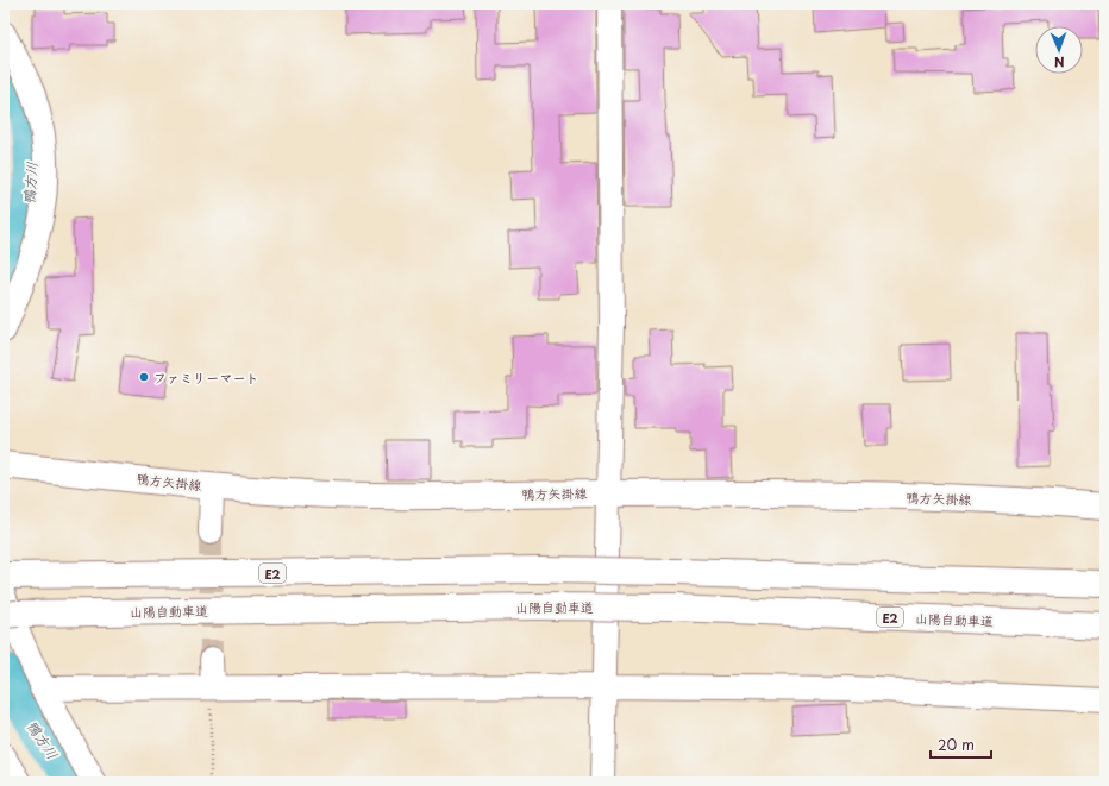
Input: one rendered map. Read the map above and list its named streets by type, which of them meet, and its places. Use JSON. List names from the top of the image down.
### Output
{
  "streets": {
    "main road": ["鴨方矢掛線", "E2", "山陽自動車道"]
  },
  "crossings": [
    ["E2", "山陽自動車道"]
  ],
  "water": ["鴨方川"],
  "places": ["ファミリーマート"],
  "scale_bar": "20 m",
  "north": "bottom"
}
